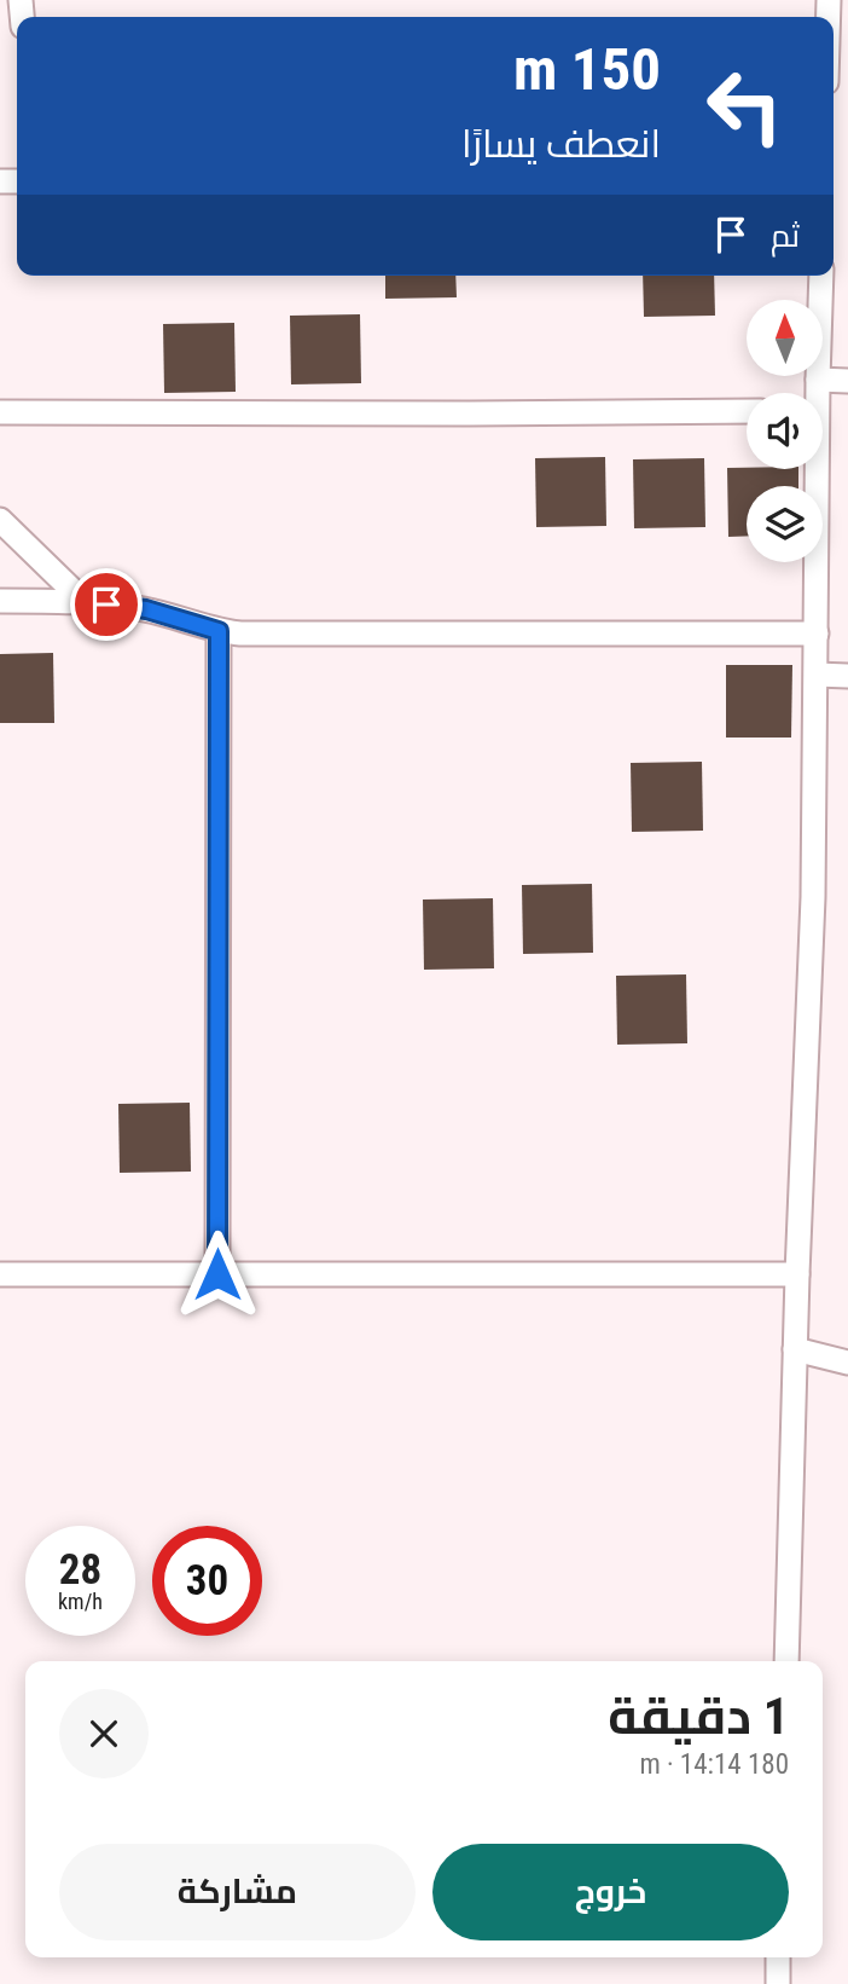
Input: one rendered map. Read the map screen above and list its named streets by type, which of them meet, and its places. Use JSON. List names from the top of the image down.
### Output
{
  "north": "top",
  "page": {
    "turn": ["150 m", "انعطف يسارًا"],
    "then": "ثم",
    "speed": "28 km/h",
    "limit": "30",
    "heading": ["1 دقيقة", "180 m · 14:14"],
    "buttons": ["خروج", "مشاركة"]
  }
}
